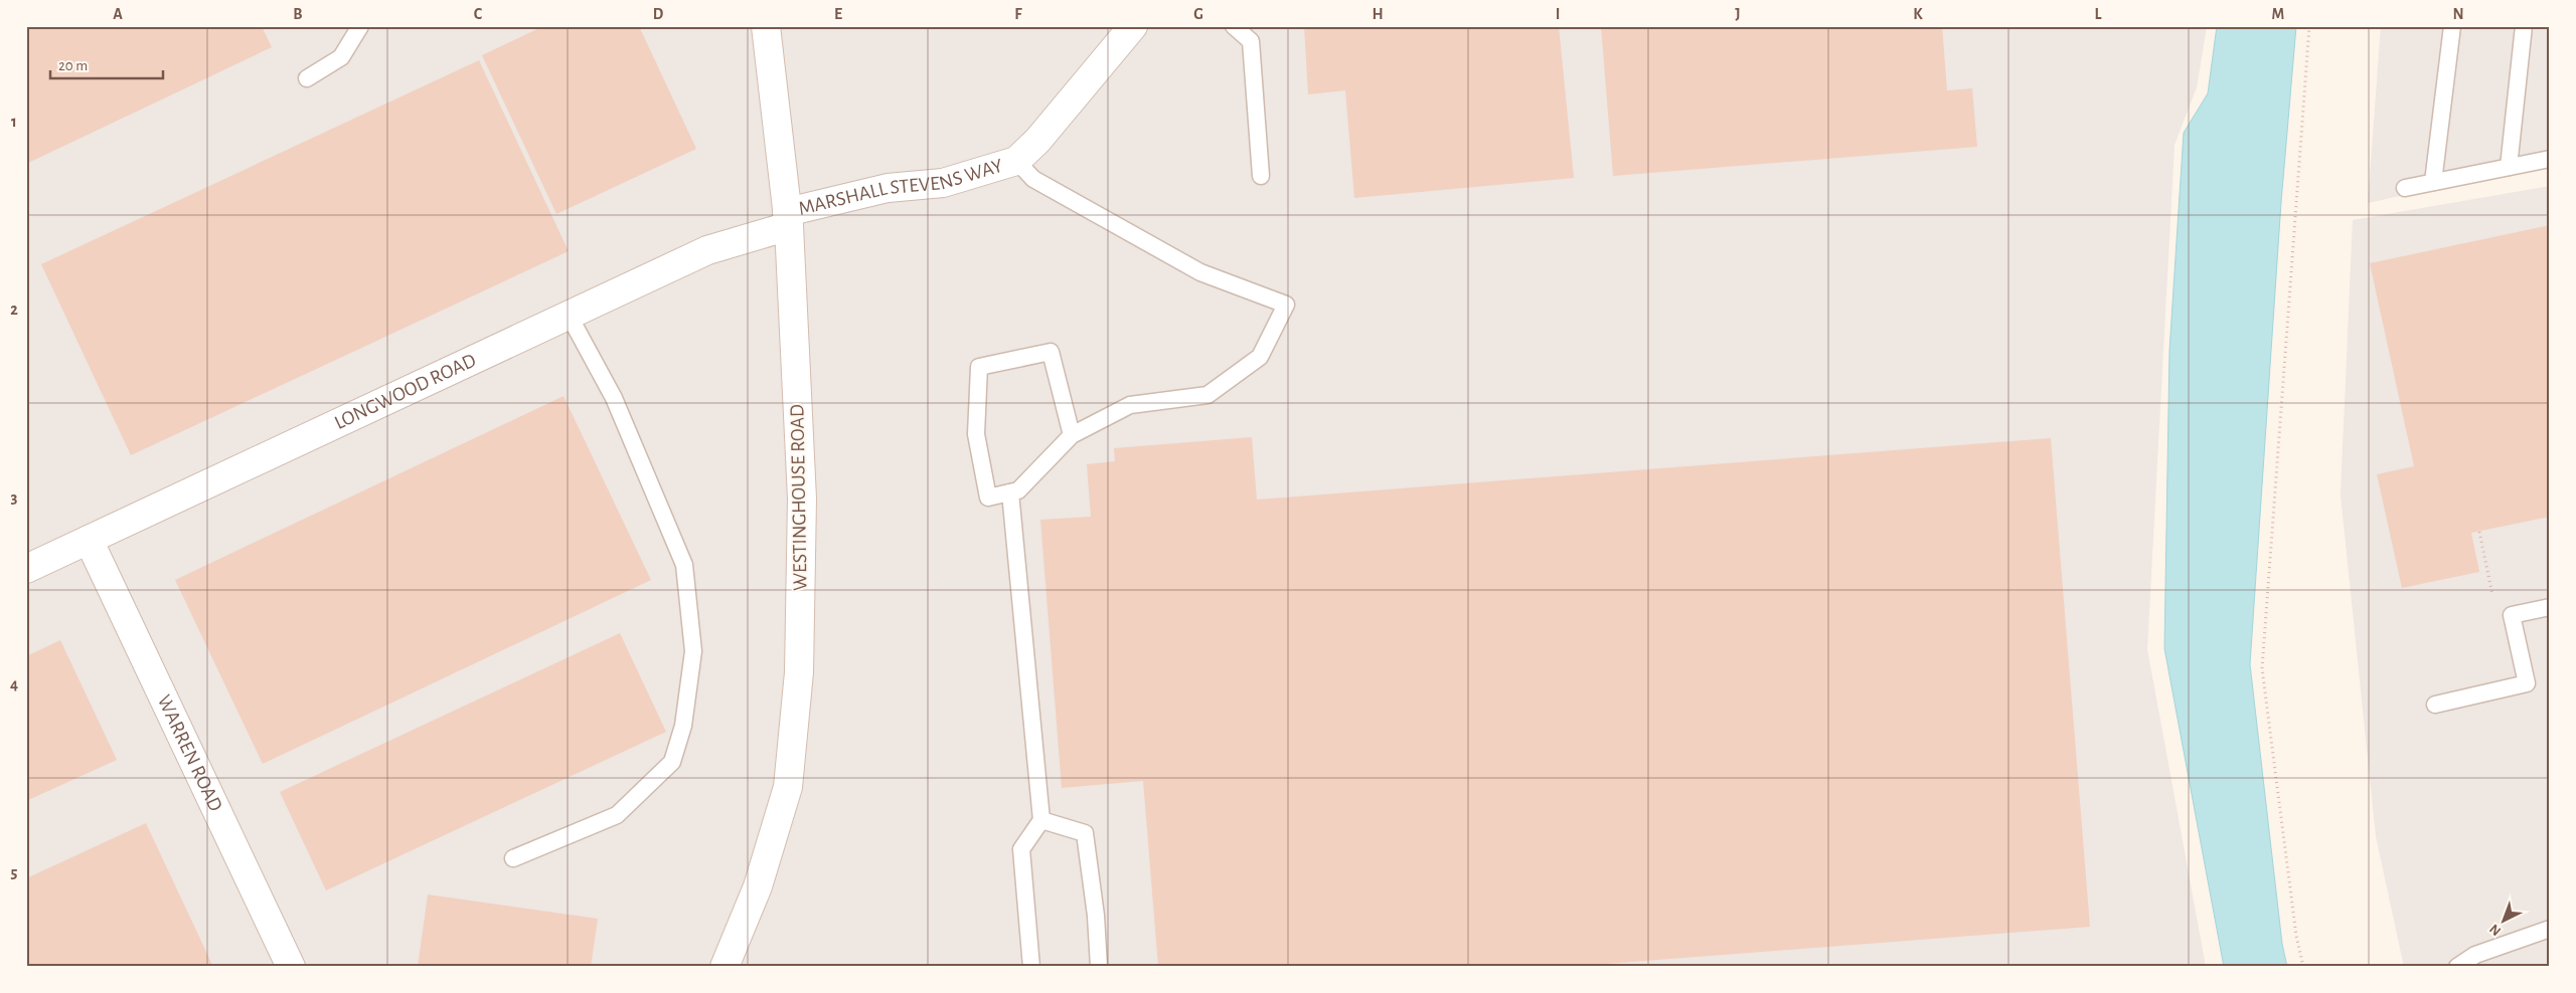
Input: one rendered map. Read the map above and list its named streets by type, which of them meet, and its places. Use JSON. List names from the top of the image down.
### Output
{
  "streets": {
    "street": [
      "MARSHALL STEVENS WAY",
      "LONGWOOD ROAD",
      "WESTINGHOUSE ROAD",
      "WARREN ROAD"
    ]
  },
  "crossings": [
    ["MARSHALL STEVENS WAY", "LONGWOOD ROAD"],
    ["MARSHALL STEVENS WAY", "WESTINGHOUSE ROAD"],
    ["LONGWOOD ROAD", "WESTINGHOUSE ROAD"],
    ["LONGWOOD ROAD", "WARREN ROAD"]
  ],
  "scale_bar": "20 m",
  "north": "bottom left",
  "grid": {
    "columns": [
      "A",
      "B",
      "C",
      "D",
      "E",
      "F",
      "G",
      "H",
      "I",
      "J",
      "K",
      "L",
      "M",
      "N"
    ],
    "rows": [
      "1",
      "2",
      "3",
      "4",
      "5"
    ]
  }
}
